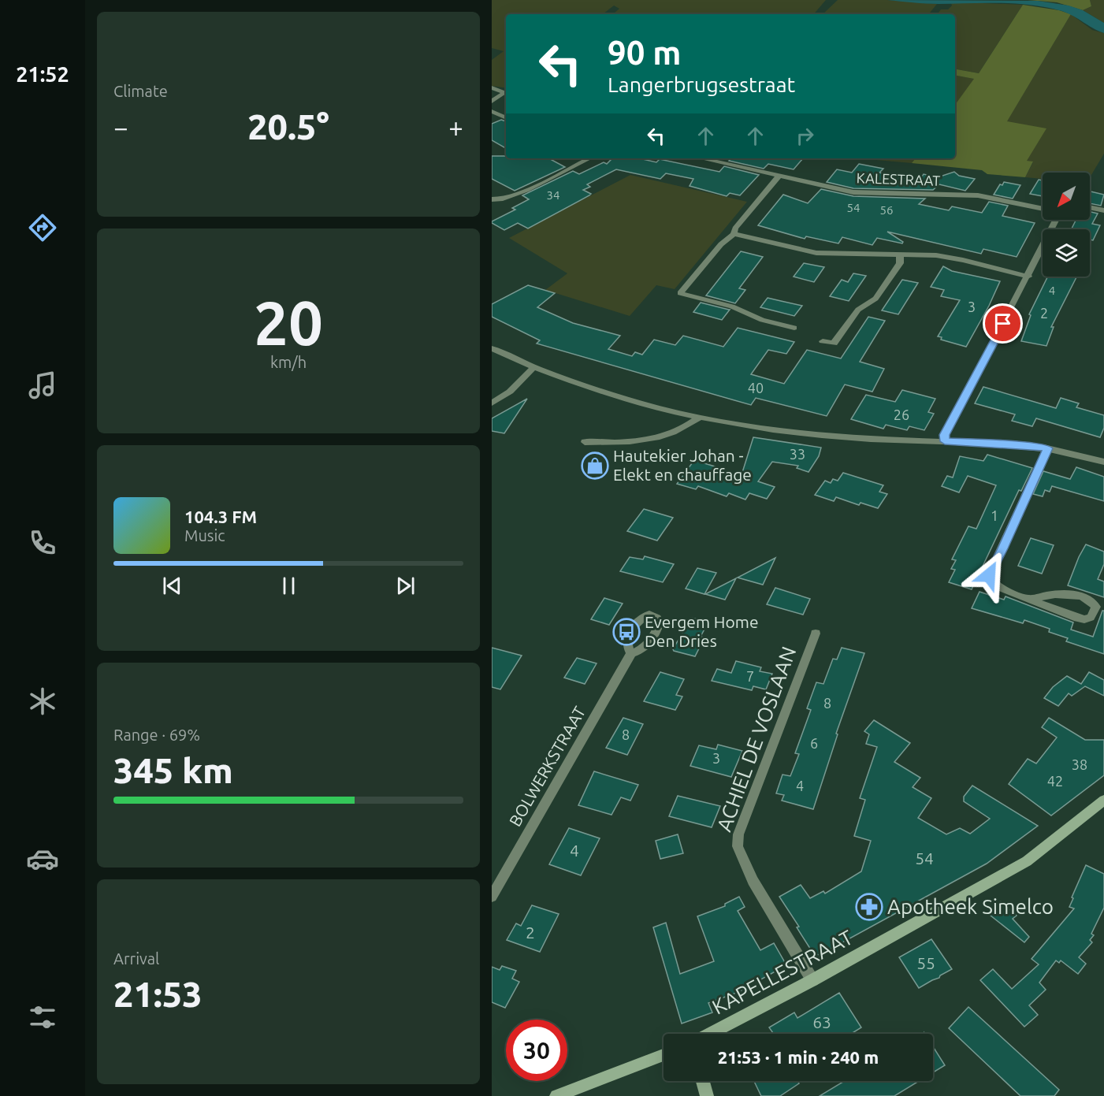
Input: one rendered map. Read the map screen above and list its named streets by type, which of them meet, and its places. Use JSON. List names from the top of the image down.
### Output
{
  "streets": {
    "street": [
      "KALESTRAAT",
      "ACHIEL DE VOSLAAN",
      "BOLWERKSTRAAT",
      "KAPELLESTRAAT"
    ]
  },
  "crossings": [
    ["ACHIEL DE VOSLAAN", "KAPELLESTRAAT"]
  ],
  "places": {
    "shop": ["Hautekier Johan - Elekt en chauffage"],
    "bus stop": ["Evergem Home Den Dries"],
    "pharmacy": ["Apotheek Simelco"]
  },
  "house_numbers": [
    "34",
    "54",
    "56",
    "4",
    "3",
    "2",
    "40",
    "26",
    "33",
    "1",
    "7",
    "8",
    "8",
    "6",
    "3",
    "38",
    "42",
    "4",
    "4",
    "54",
    "2",
    "55",
    "63"
  ],
  "north": "bottom left",
  "page": {
    "tabs": "21:52",
    "tile": [
      "Climate",
      ["20", "km/h"],
      ["Range · 69%", "345 km"],
      ["Arrival", "21:53"]
    ],
    "turn": ["90 m", "Langerbrugsestraat"],
    "heat": ["−", "20.5°", "+"],
    "song": ["104.3 FM", "Music"],
    "limit": "30",
    "trip": "21:53 · 1 min · 240 m"
  }
}
